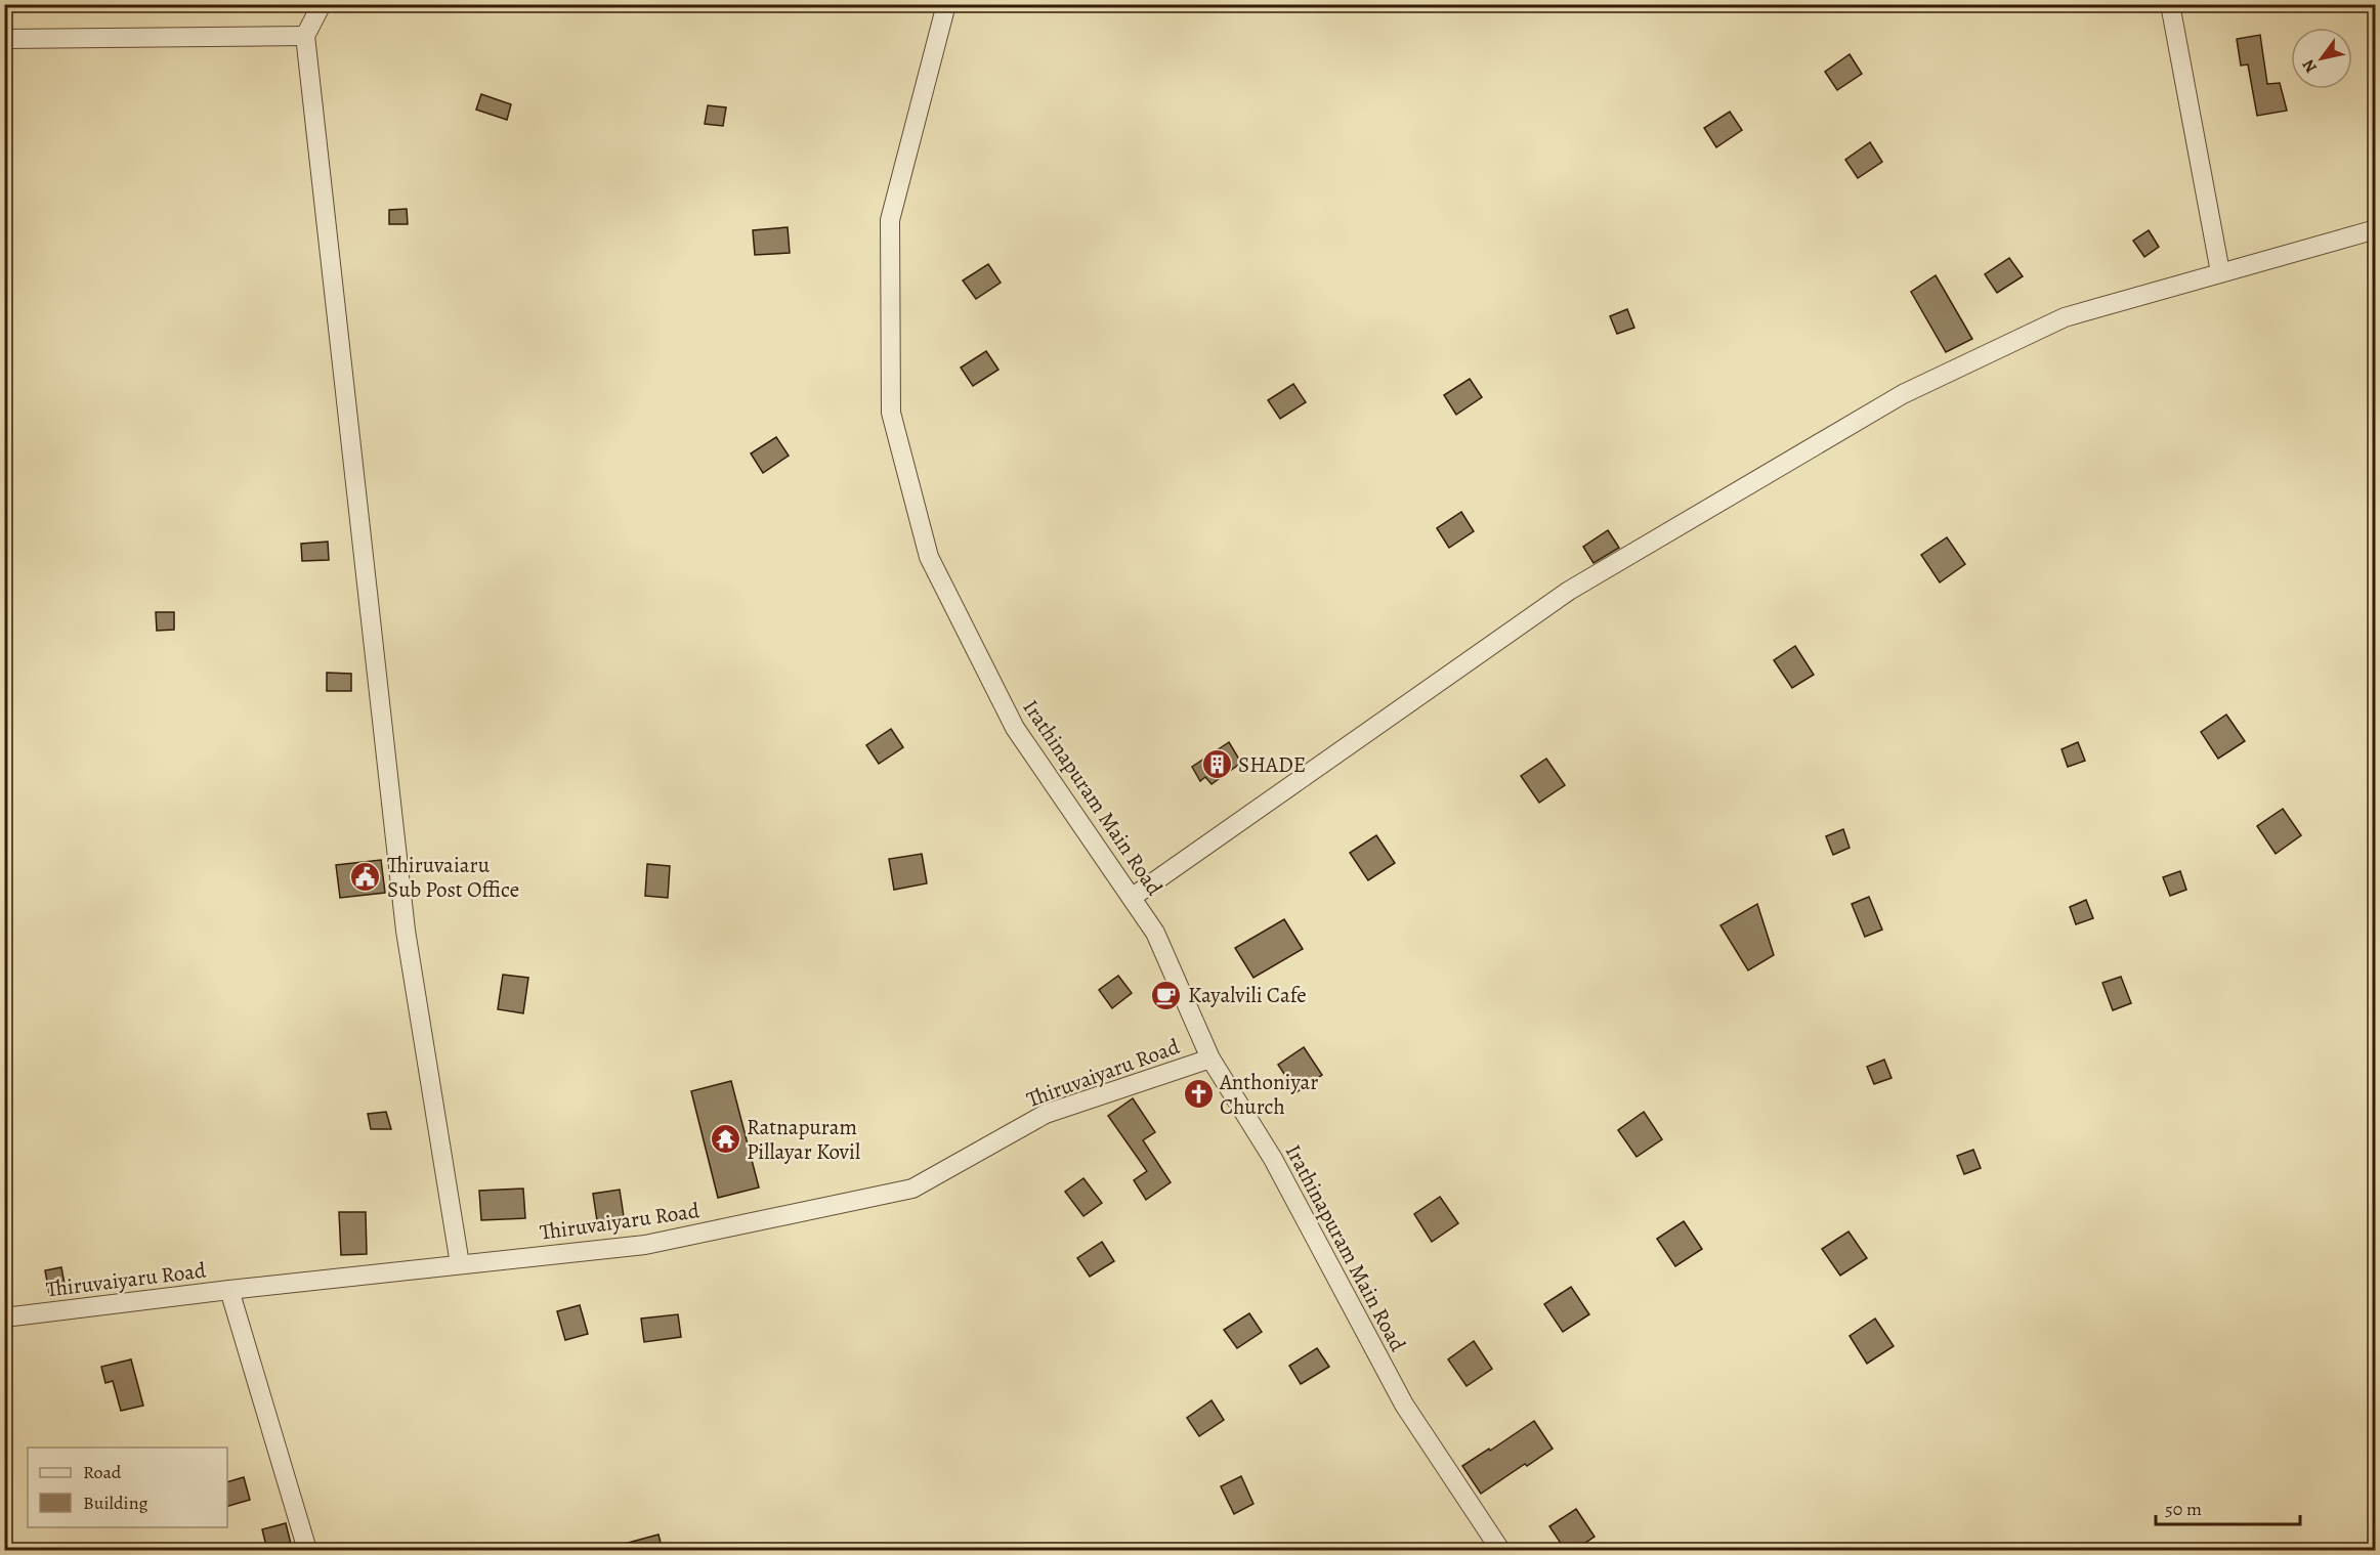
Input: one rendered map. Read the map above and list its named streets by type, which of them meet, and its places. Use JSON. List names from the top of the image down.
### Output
{
  "streets": {
    "street": ["Irathinapuram Main Road", "Thiruvaiyaru Road"]
  },
  "crossings": [
    ["Irathinapuram Main Road", "Thiruvaiyaru Road"]
  ],
  "places": {
    "building": ["SHADE"],
    "public building": ["Thiruvaiaru Sub Post Office"],
    "cafe": ["Kayalvili Cafe"],
    "church": ["Anthoniyar Church"],
    "temple": ["Ratnapuram Pillayar Kovil"]
  },
  "legend": ["Road", "Building"],
  "scale_bar": "50 m",
  "north": "bottom left"
}
